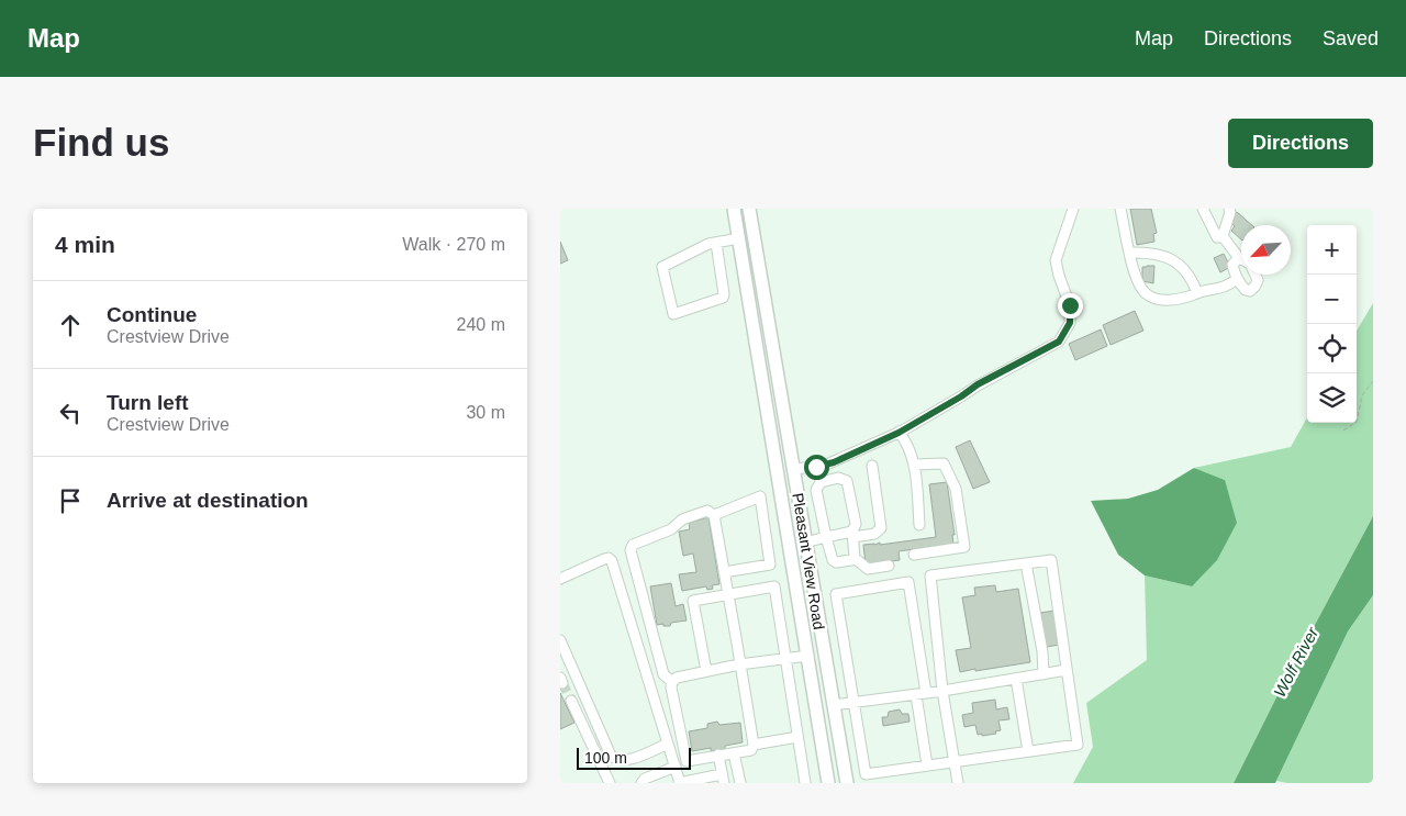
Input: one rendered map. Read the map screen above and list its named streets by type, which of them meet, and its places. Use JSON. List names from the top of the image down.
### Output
{
  "streets": {
    "main road": ["Pleasant View Road"]
  },
  "water": ["Wolf River"],
  "scale_bar": "100 m",
  "north": "bottom left",
  "page": {
    "header": "Map",
    "nav": ["Map", "Directions", "Saved"],
    "buttons": "Directions",
    "title": "Find us",
    "heading": ["4 min", "Walk · 270 m"],
    "map_buttons": ["+", "−"],
    "list": [
      ["Continue", "Crestview Drive", "240 m"],
      ["Turn left", "Crestview Drive", "30 m"],
      "Arrive at destination"
    ],
    "scale": "100 m"
  }
}
